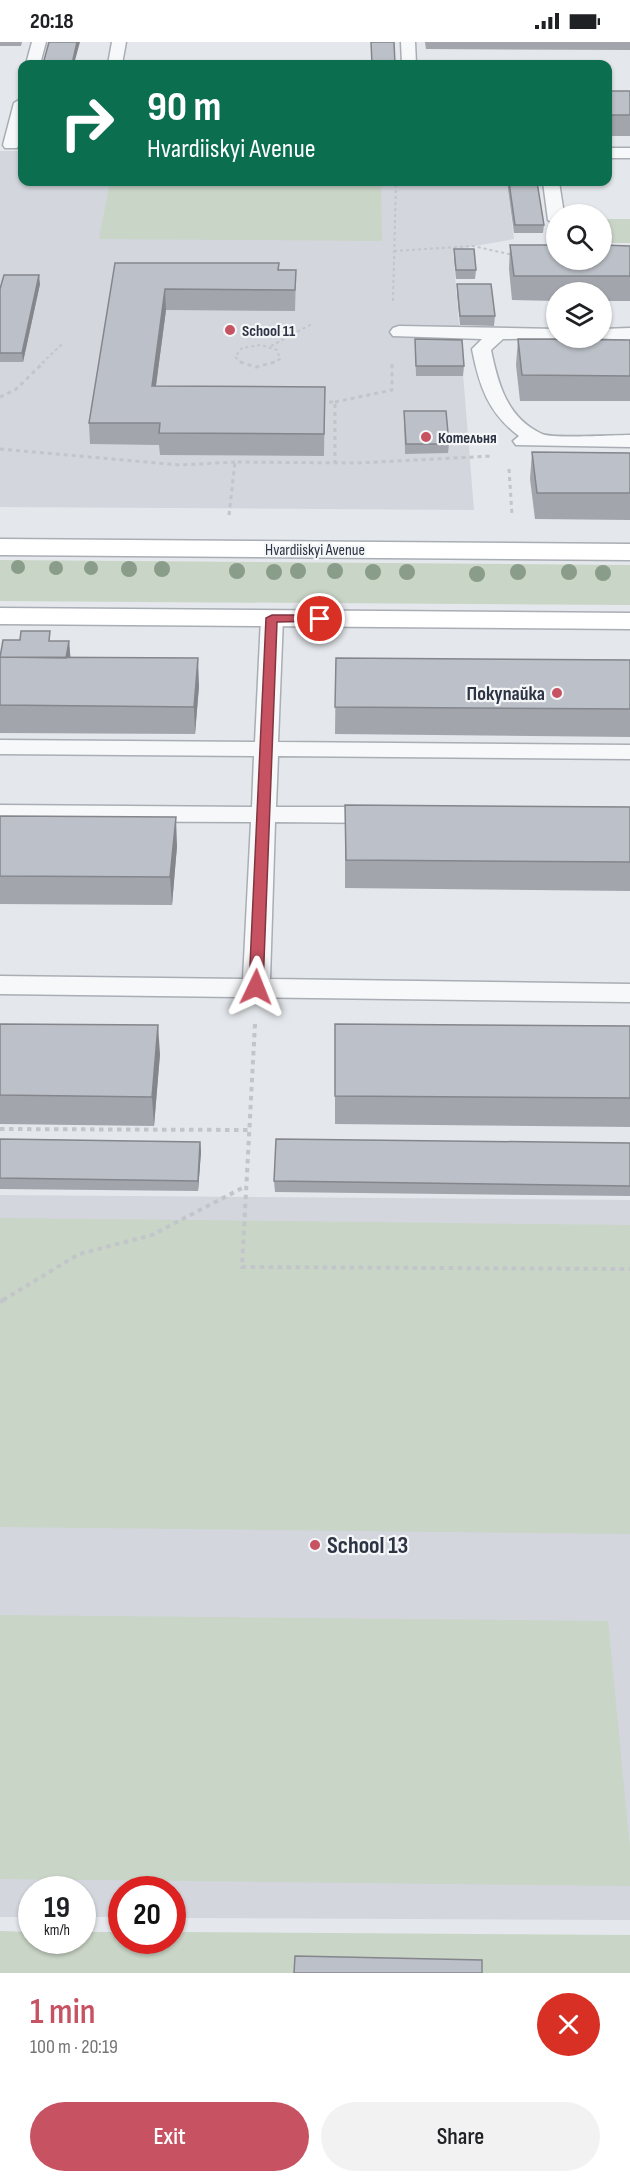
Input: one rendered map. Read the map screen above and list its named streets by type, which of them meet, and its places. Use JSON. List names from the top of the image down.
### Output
{
  "streets": {
    "main road": ["Hvardiiskyi Avenue"]
  },
  "places": [
    "School 11",
    "Котельня",
    "Покупайка",
    "School 13"
  ],
  "page": {
    "status": "20:18",
    "turn": ["90 m", "Hvardiiskyi Avenue"],
    "speed": "19 km/h",
    "limit": "20",
    "heading": ["1 min", "100 m · 20:19"],
    "buttons": ["Exit", "Share"]
  }
}
